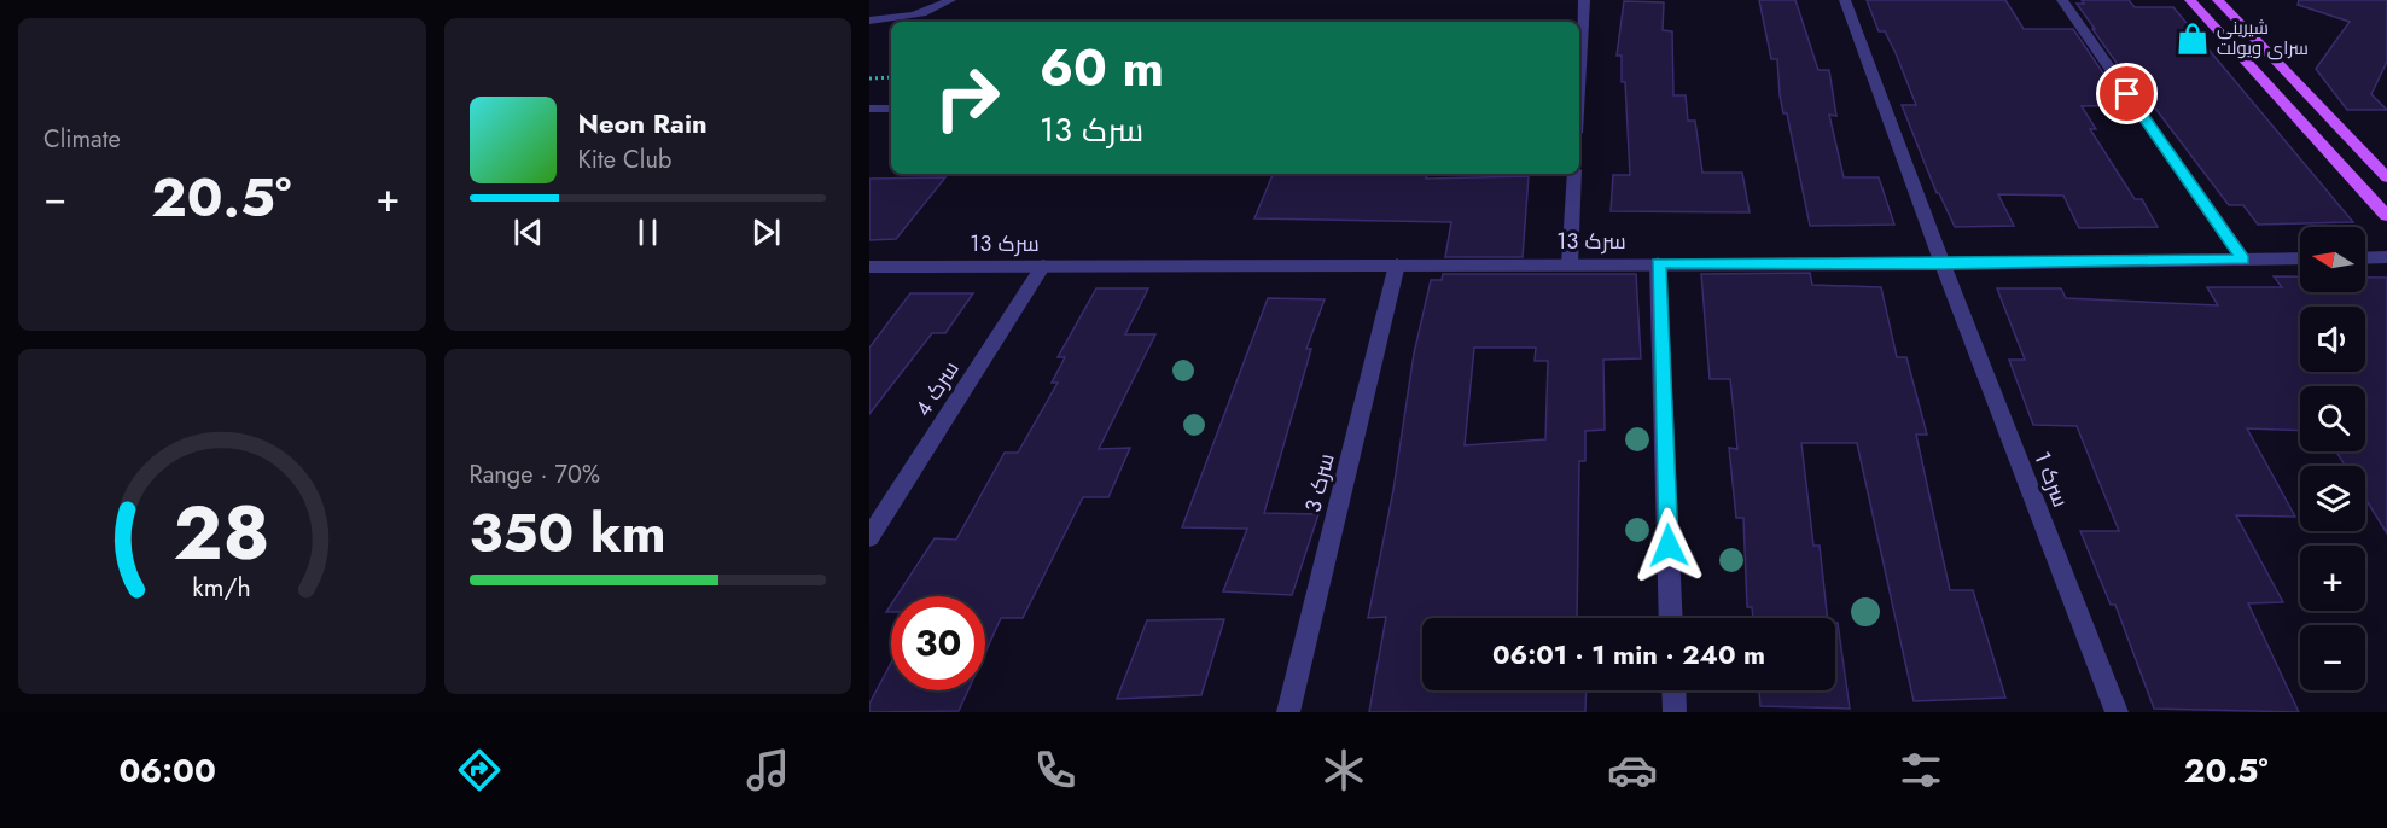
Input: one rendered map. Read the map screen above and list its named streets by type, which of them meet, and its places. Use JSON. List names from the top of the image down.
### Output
{
  "streets": {
    "street": [
      "سرک 13",
      "سرک 4",
      "سرک 1",
      "سرک 3"
    ]
  },
  "crossings": [
    ["سرک 13", "سرک 4"],
    ["سرک 13", "سرک 1"],
    ["سرک 13", "سرک 3"]
  ],
  "places": {
    "shop": ["شیرینی سرای ویولت"]
  },
  "north": "left",
  "page": {
    "tile": [
      "Climate",
      ["Range · 70%", "350 km"]
    ],
    "turn": ["60 m", "سرک 13"],
    "song": ["Neon Rain", "Kite Club"],
    "heat": ["−", "20.5°", "+"],
    "map_buttons": ["+", "−"],
    "limit": "30",
    "trip": "06:01 · 1 min · 240 m",
    "tabs": ["06:00", "20.5°"],
    "gauge": ["28", "km/h"]
  }
}
